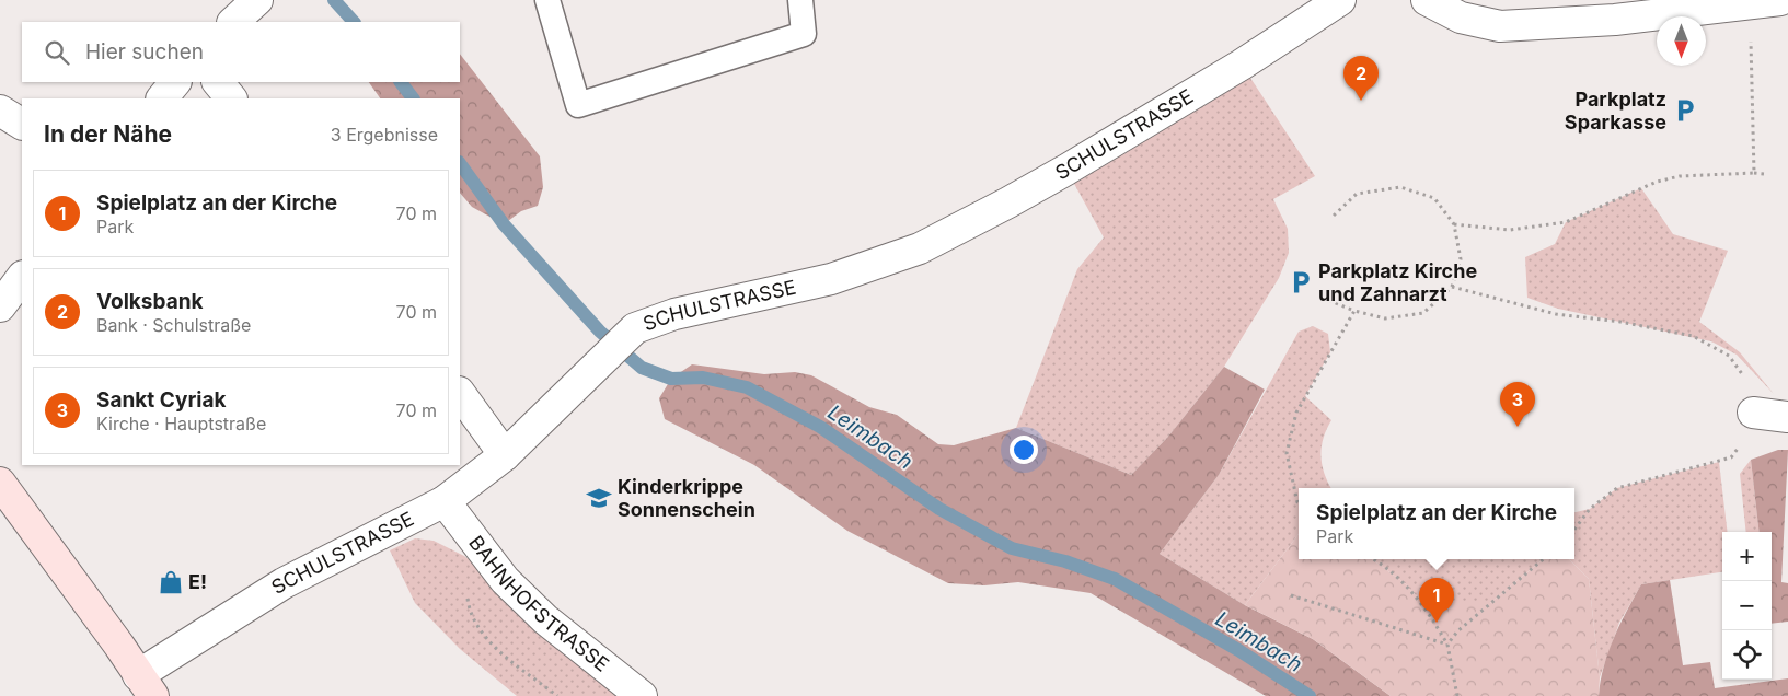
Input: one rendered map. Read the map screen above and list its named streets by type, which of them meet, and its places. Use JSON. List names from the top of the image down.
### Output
{
  "streets": {
    "street": ["SCHULSTRASSE", "BAHNHOFSTRASSE"]
  },
  "crossings": [
    ["SCHULSTRASSE", "BAHNHOFSTRASSE"]
  ],
  "water": ["Leimbach"],
  "places": {
    "parking": ["Parkplatz Sparkasse", "Parkplatz Kirche und Zahnarzt"],
    "school or university": ["Kinderkrippe Sonnenschein"],
    "shop": ["E!"]
  },
  "north": "bottom",
  "page": {
    "search": "Hier suchen",
    "pins": ["2", "3", "1"],
    "heading": ["In der Nähe", "3 Ergebnisse"],
    "list": [
      {
        "mark": "1",
        "name": "Spielplatz an der Kirche",
        "note": "Park",
        "value": "70 m"
      },
      {
        "mark": "2",
        "name": "Volksbank",
        "note": "Bank · Schulstraße",
        "value": "70 m"
      },
      {
        "mark": "3",
        "name": "Sankt Cyriak",
        "note": "Kirche · Hauptstraße",
        "value": "70 m"
      }
    ],
    "popup": ["Spielplatz an der Kirche", "Park"],
    "map_buttons": ["+", "−"]
  }
}
